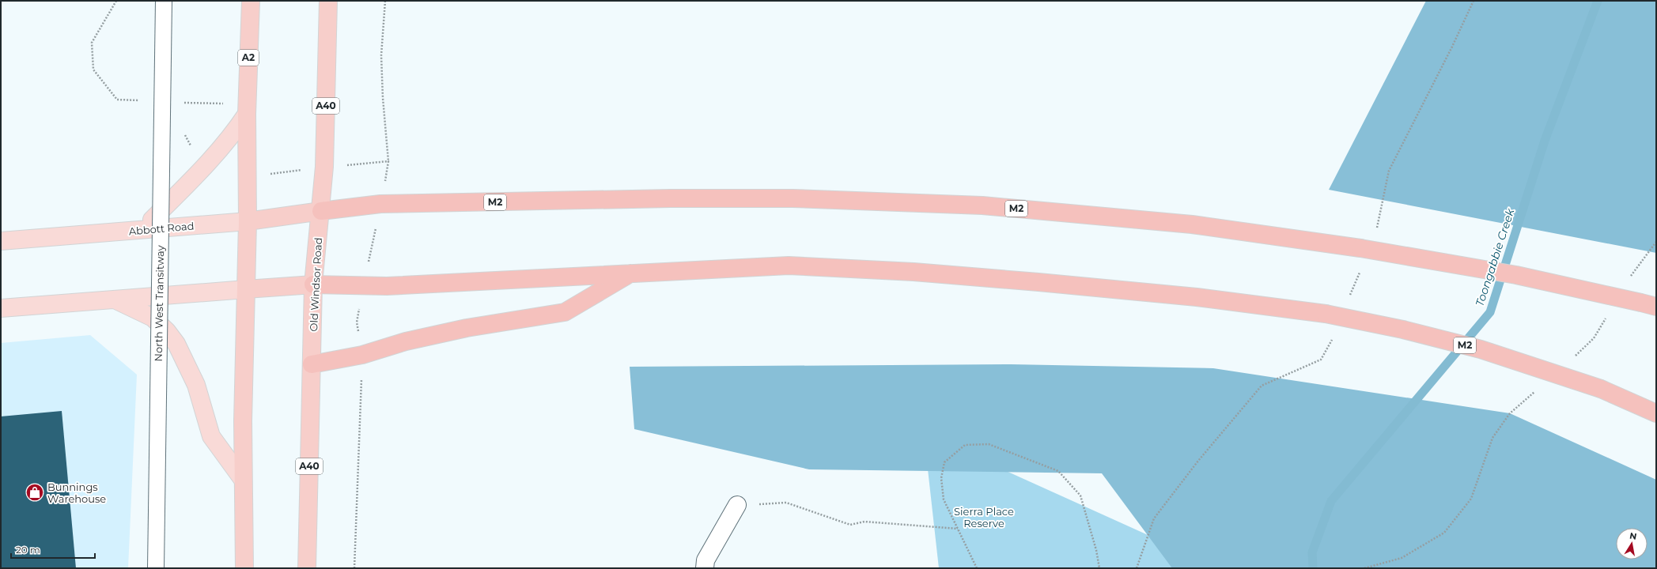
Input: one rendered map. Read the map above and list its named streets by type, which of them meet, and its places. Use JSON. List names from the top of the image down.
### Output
{
  "streets": {
    "highway": [
      "A2",
      "A40",
      "M2",
      "Abbott Road",
      "Old Windsor Road"
    ],
    "lane": ["North West Transitway"]
  },
  "crossings": [
    ["A2", "Abbott Road"],
    ["M2", "Abbott Road"],
    ["M2", "Old Windsor Road"],
    ["Abbott Road", "Old Windsor Road"]
  ],
  "water": ["Toongabbie Creek"],
  "parks": ["Sierra Place Reserve"],
  "places": {
    "shop": ["Bunnings Warehouse"]
  },
  "scale_bar": "20 m",
  "north": "top"
}
